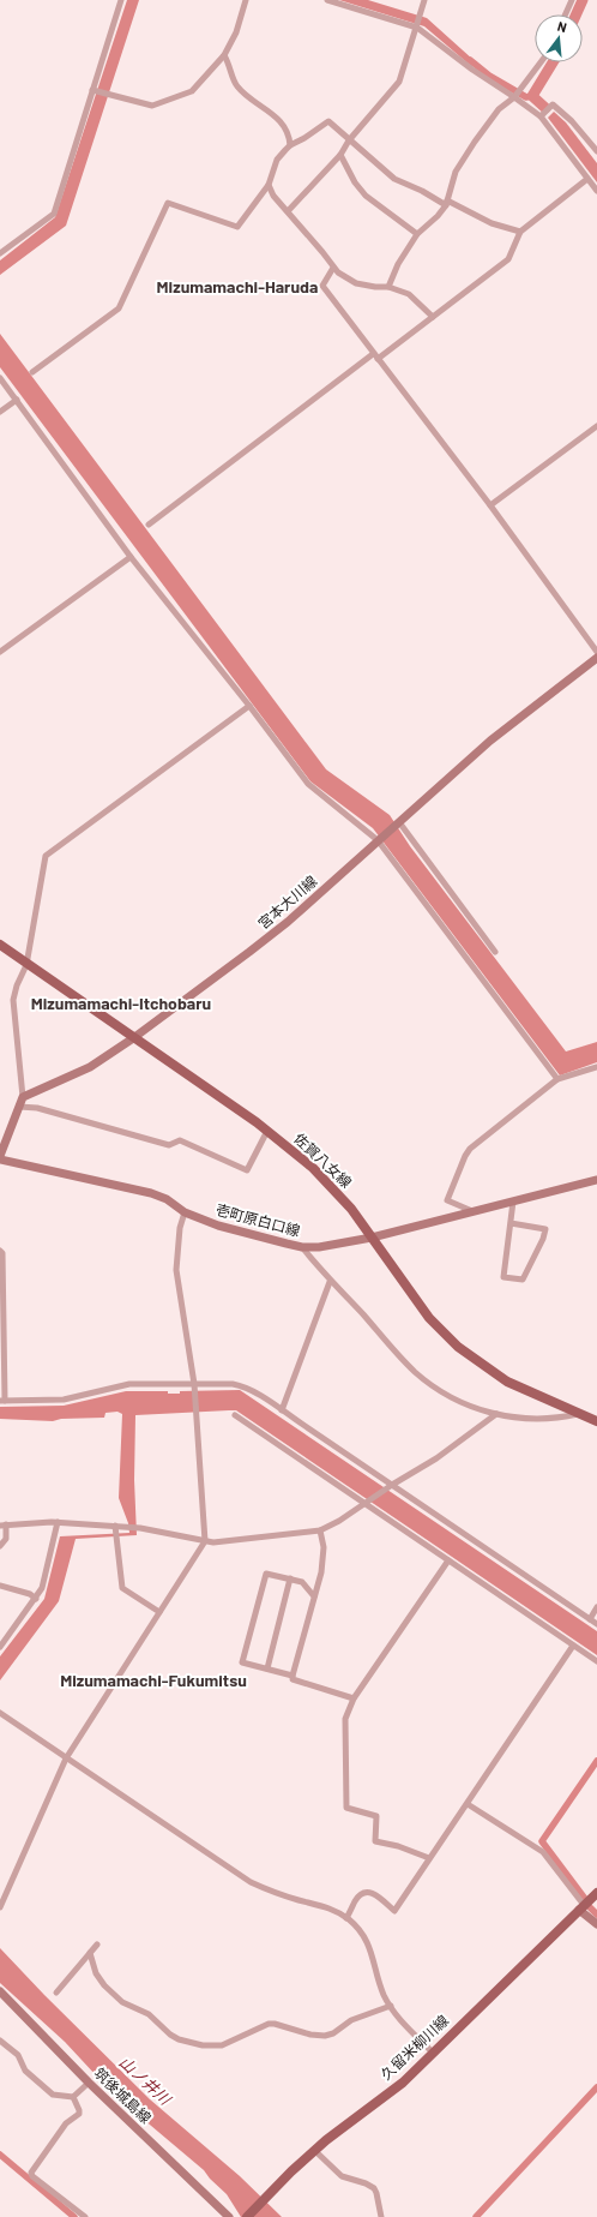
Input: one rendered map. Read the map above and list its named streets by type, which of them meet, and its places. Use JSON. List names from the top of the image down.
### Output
{
  "streets": {
    "main road": [
      "宮本大川線",
      "佐賀八女線",
      "壱町原白口線",
      "久留米柳川線",
      "筑後城島線"
    ]
  },
  "crossings": [
    ["宮本大川線", "佐賀八女線"],
    ["佐賀八女線", "壱町原白口線"]
  ],
  "districts": ["Mizumamachi-Haruda", "Mizumamachi-Itchobaru", "Mizumamachi-Fukumitsu"],
  "water": ["山ノ井川"],
  "north": "top"
}
